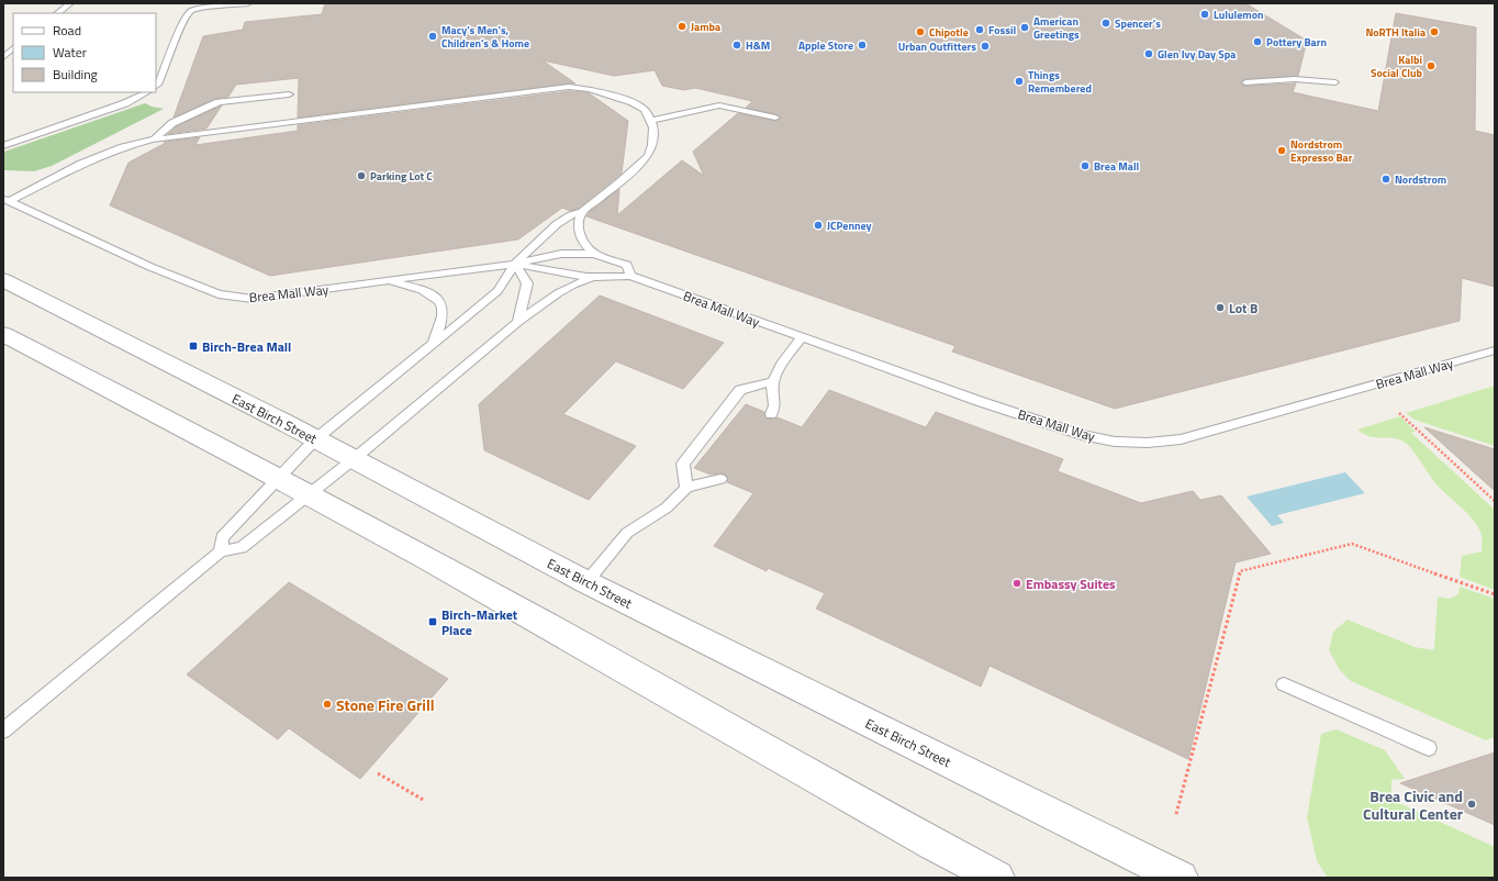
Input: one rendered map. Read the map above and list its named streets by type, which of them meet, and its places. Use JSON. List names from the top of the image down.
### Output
{
  "streets": {
    "street": ["East Birch Street"],
    "lane": ["Brea Mall Way"]
  },
  "places": {
    "other": [
      "Lululemon",
      "Spencer's",
      "Jamba",
      "American Greetings",
      "Fossil",
      "Chipotle",
      "NoRTH Italia",
      "Macy's Men's, Children's & Home",
      "Pottery Barn",
      "H&M",
      "Apple Store",
      "Urban Outfitters",
      "Glen Ivy Day Spa",
      "Kalbi Social Club",
      "Things Remembered",
      "Nordstrom Expresso Bar",
      "Brea Mall",
      "Parking Lot C",
      "Nordstrom",
      "JCPenney",
      "Lot B",
      "Embassy Suites",
      "Stone Fire Grill",
      "Brea Civic and Cultural Center"
    ],
    "transit": ["Birch-Brea Mall", "Birch-Market Place"]
  },
  "legend": ["Road", "Water", "Building"]
}
